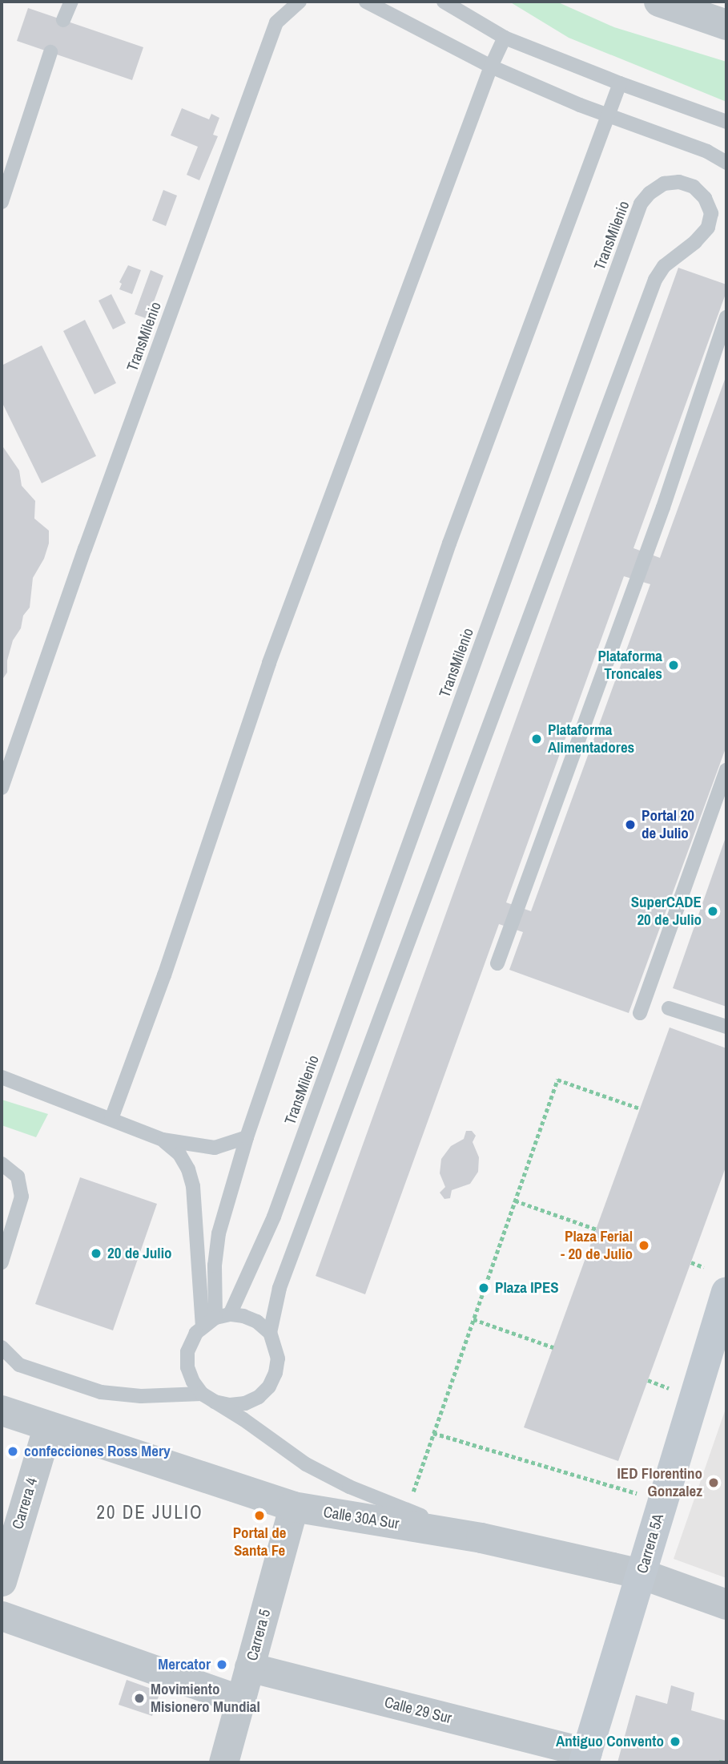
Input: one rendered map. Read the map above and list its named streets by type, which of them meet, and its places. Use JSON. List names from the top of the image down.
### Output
{
  "streets": {
    "main road": ["Carrera 5A"],
    "street": [
      "Carrera 4",
      "Calle 30A Sur",
      "Carrera 5",
      "Calle 29 Sur"
    ],
    "lane": ["TransMilenio"]
  },
  "crossings": [
    ["TransMilenio", "Calle 30A Sur"],
    ["Carrera 4", "Calle 30A Sur"],
    ["Calle 30A Sur", "Carrera 5A"],
    ["Calle 30A Sur", "Carrera 5"],
    ["Carrera 5A", "Calle 29 Sur"],
    ["Carrera 5", "Calle 29 Sur"]
  ],
  "districts": ["20 DE JULIO"],
  "places": [
    "Plataforma Troncales",
    "Plataforma Alimentadores",
    "Portal 20 de Julio",
    "SuperCADE 20 de Julio",
    "Plaza Ferial - 20 de Julio",
    "20 de Julio",
    "Plaza IPES",
    "confecciones Ross Mery",
    "IED Florentino Gonzalez",
    "Portal de Santa Fe",
    "Mercator",
    "Movimiento Misionero Mundial",
    "Antiguo Convento"
  ]
}
